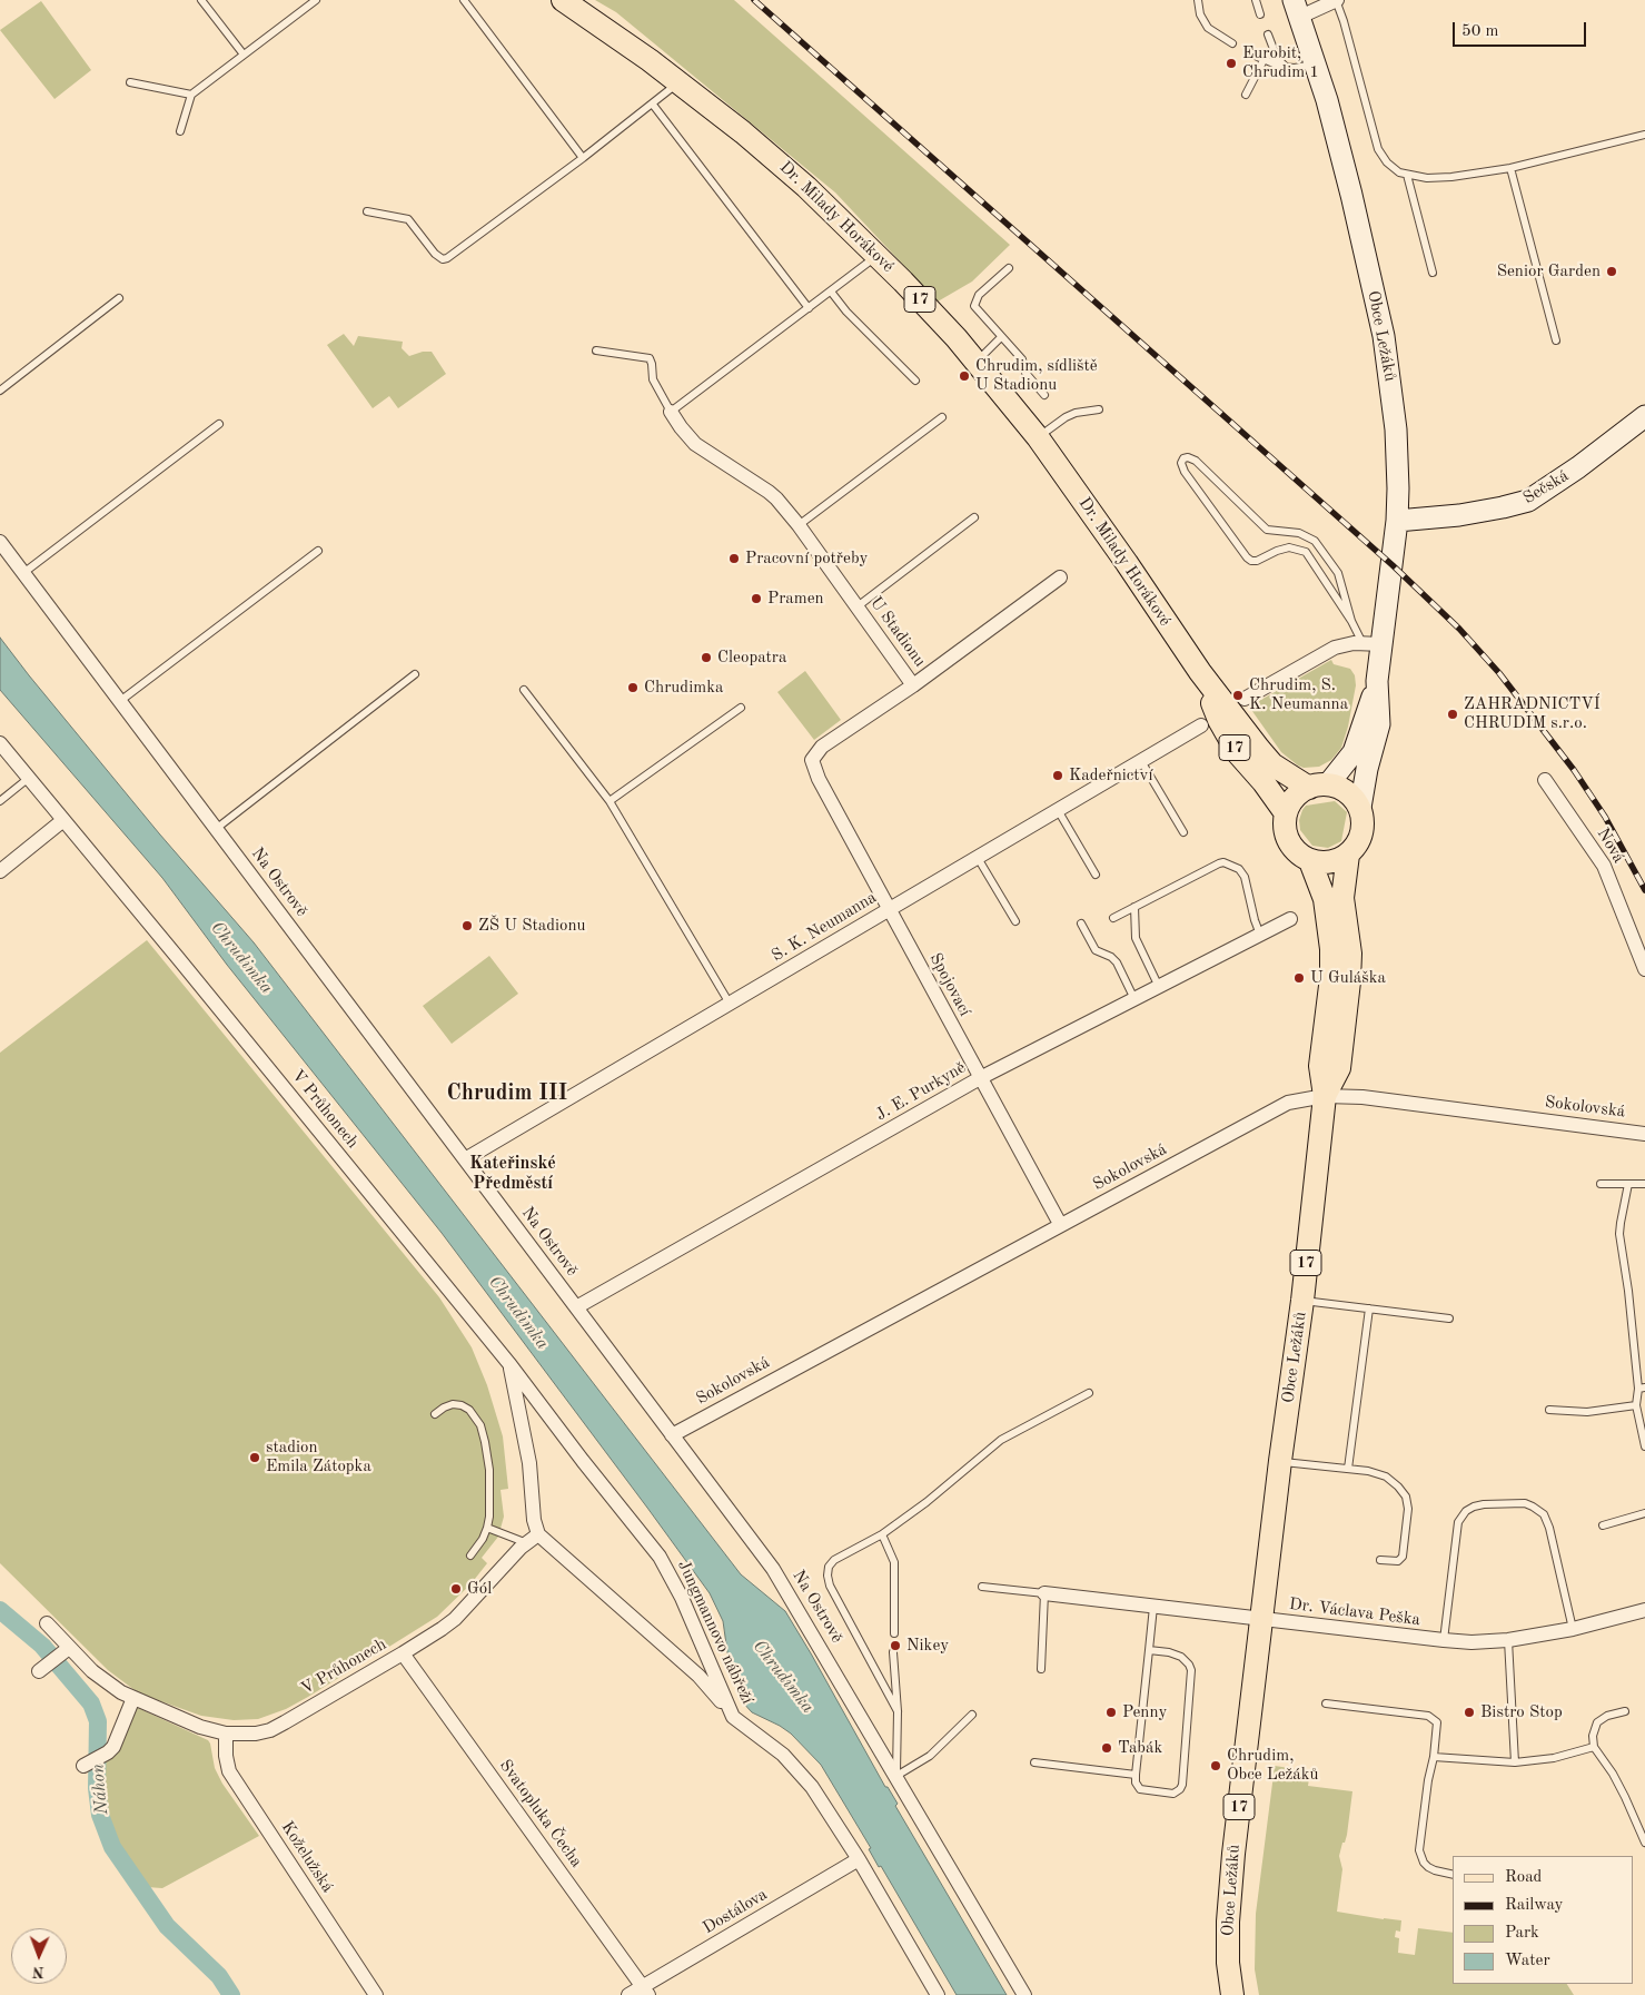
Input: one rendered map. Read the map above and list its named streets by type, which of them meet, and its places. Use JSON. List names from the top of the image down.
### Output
{
  "streets": {
    "main road": [
      "Dr. Milady Horákové",
      "17",
      "Obce Ležáků",
      "Sečská"
    ],
    "street": [
      "U Stadionu",
      "Nová",
      "Na Ostrově",
      "S. K. Neumanna",
      "Spojovací",
      "J. E. Purkyně",
      "Sokolovská",
      "V Průhonech",
      "Dr. Václava Peška",
      "Jungmannovo nábřeží",
      "Svatopluka Čecha",
      "Koželužská",
      "Dostálova"
    ]
  },
  "crossings": [
    ["Dr. Milady Horákové", "17"],
    ["Dr. Milady Horákové", "Obce Ležáků"],
    ["17", "Obce Ležáků"],
    ["Obce Ležáků", "Sečská"],
    ["Obce Ležáků", "Sokolovská"],
    ["Obce Ležáků", "Dr. Václava Peška"],
    ["U Stadionu", "Spojovací"],
    ["Na Ostrově", "S. K. Neumanna"],
    ["Na Ostrově", "J. E. Purkyně"],
    ["Na Ostrově", "Sokolovská"],
    ["S. K. Neumanna", "Spojovací"],
    ["Spojovací", "J. E. Purkyně"],
    ["Spojovací", "Sokolovská"],
    ["V Průhonech", "Jungmannovo nábřeží"],
    ["V Průhonech", "Svatopluka Čecha"],
    ["V Průhonech", "Koželužská"],
    ["Jungmannovo nábřeží", "Dostálova"],
    ["Svatopluka Čecha", "Dostálova"]
  ],
  "districts": ["Chrudim III", "Kateřinské Předměstí"],
  "water": ["Chrudimka", "Náhon"],
  "places": [
    "Eurobit, Chrudim 1",
    "Senior Garden",
    "Chrudim, sídliště U Stadionu",
    "Pracovní potřeby",
    "Pramen",
    "Cleopatra",
    "Chrudimka",
    "Chrudim, S. K. Neumanna",
    "ZAHRADNICTVÍ CHRUDIM s.r.o.",
    "Kadeřnictví",
    "ZŠ U Stadionu",
    "U Guláška",
    "stadion Emila Zátopka",
    "Gól",
    "Nikey",
    "Penny",
    "Bistro Stop",
    "Tabák",
    "Chrudim, Obce Ležáků"
  ],
  "legend": [
    "Road",
    "Railway",
    "Park",
    "Water"
  ],
  "scale_bar": "50 m",
  "north": "bottom"
}
